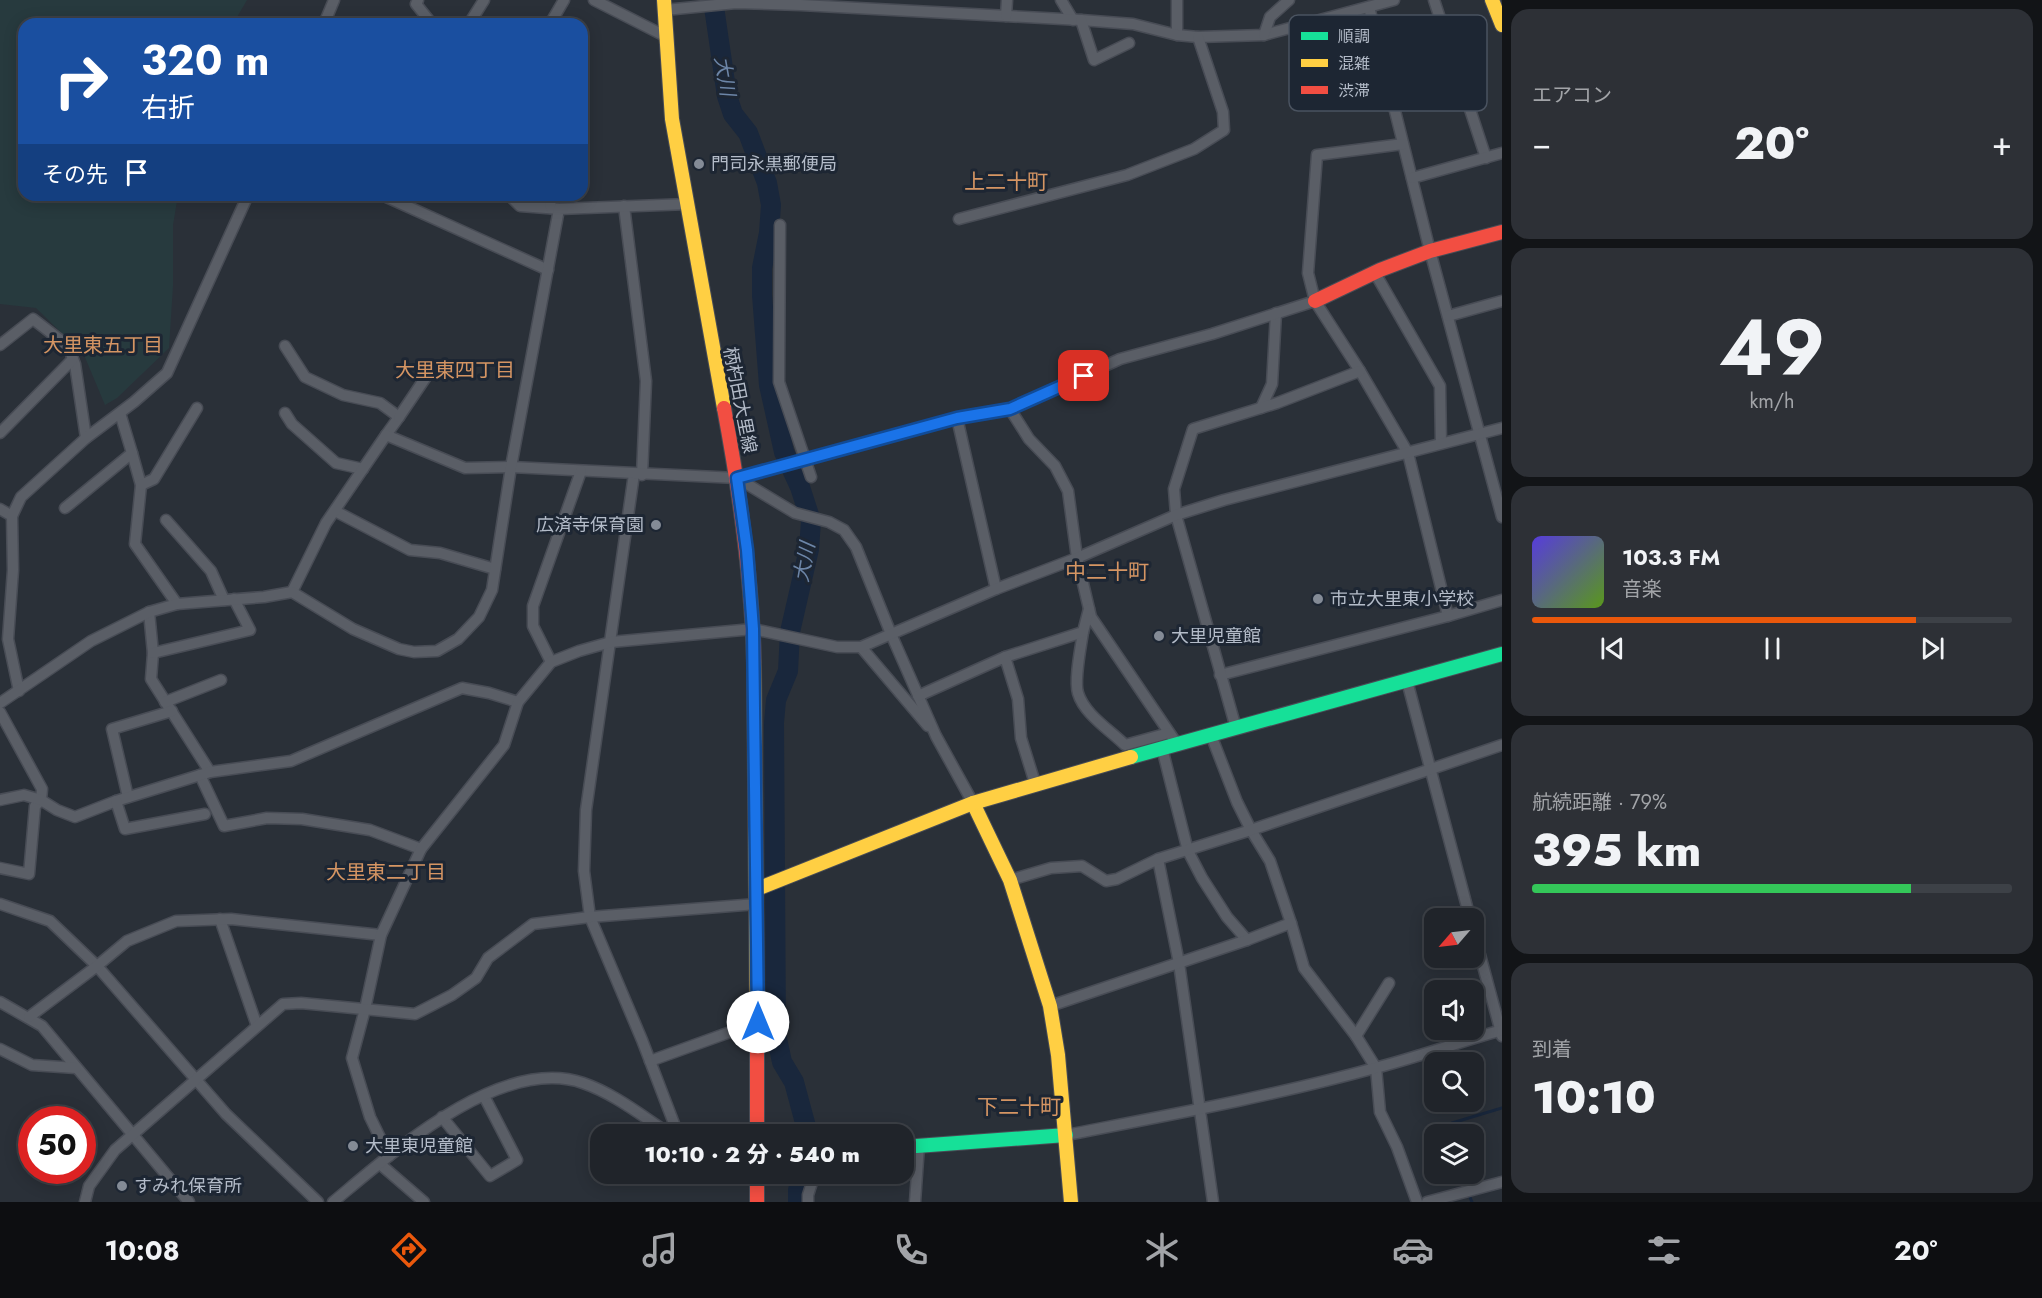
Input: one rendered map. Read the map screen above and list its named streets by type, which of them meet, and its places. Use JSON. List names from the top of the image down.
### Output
{
  "streets": {
    "street": ["柄杓田大里線"]
  },
  "districts": [
    "上二十町",
    "大里東五丁目",
    "大里東四丁目",
    "中二十町",
    "大里東二丁目",
    "下二十町"
  ],
  "water": ["大川"],
  "places": [
    "門司永黒郵便局",
    "広済寺保育園",
    "市立大里東小学校",
    "大里児童館",
    "大里東児童館",
    "すみれ保育所"
  ],
  "legend": ["順調", "混雑", "渋滞"],
  "north": "bottom left",
  "page": {
    "tile": [
      "エアコン",
      ["49", "km/h"],
      ["航続距離 · 79%", "395 km"],
      ["到着", "10:10"]
    ],
    "turn": ["320 m", "右折"],
    "heat": ["−", "20°", "+"],
    "then": "その先",
    "song": ["103.3 FM", "音楽"],
    "limit": "50",
    "trip": "10:10 · 2 分 · 540 m",
    "tabs": ["10:08", "20°"]
  }
}
